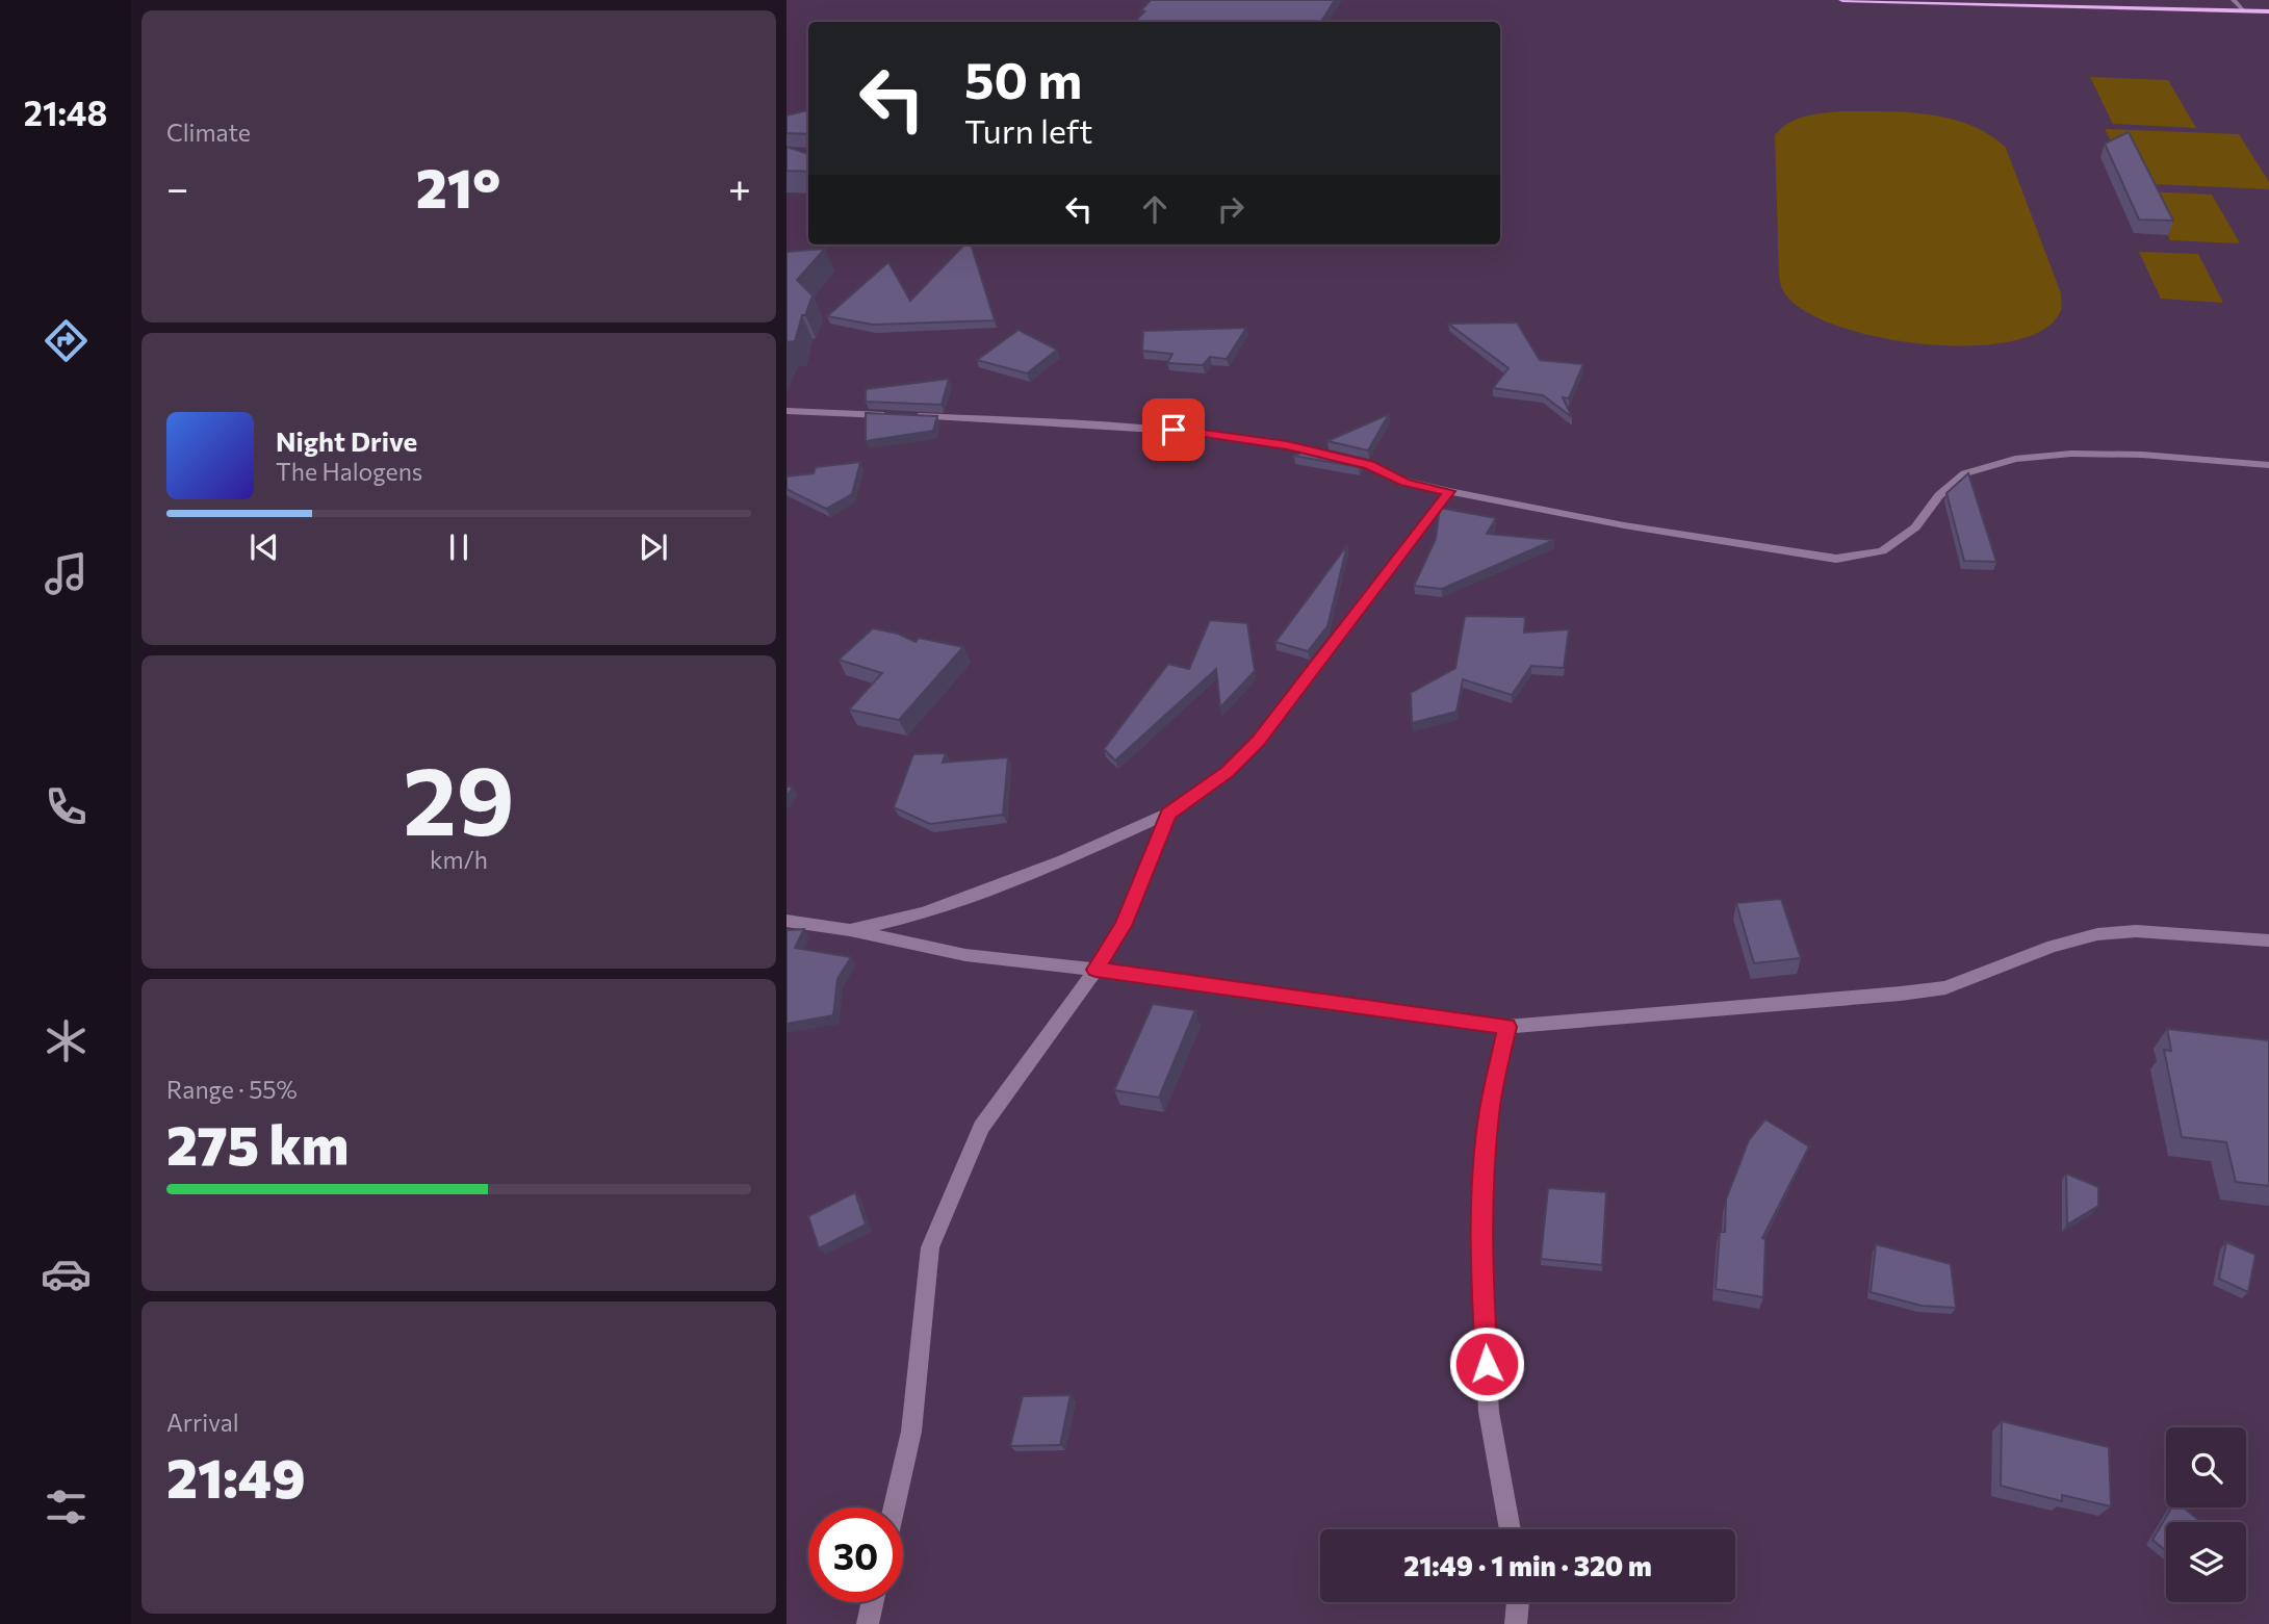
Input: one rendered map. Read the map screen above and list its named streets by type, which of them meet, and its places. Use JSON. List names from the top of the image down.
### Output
{
  "page": {
    "tabs": "21:48",
    "tile": [
      "Climate",
      ["29", "km/h"],
      ["Range · 55%", "275 km"],
      ["Arrival", "21:49"]
    ],
    "turn": ["50 m", "Turn left"],
    "heat": ["−", "21°", "+"],
    "song": ["Night Drive", "The Halogens"],
    "limit": "30",
    "trip": "21:49 · 1 min · 320 m"
  }
}
